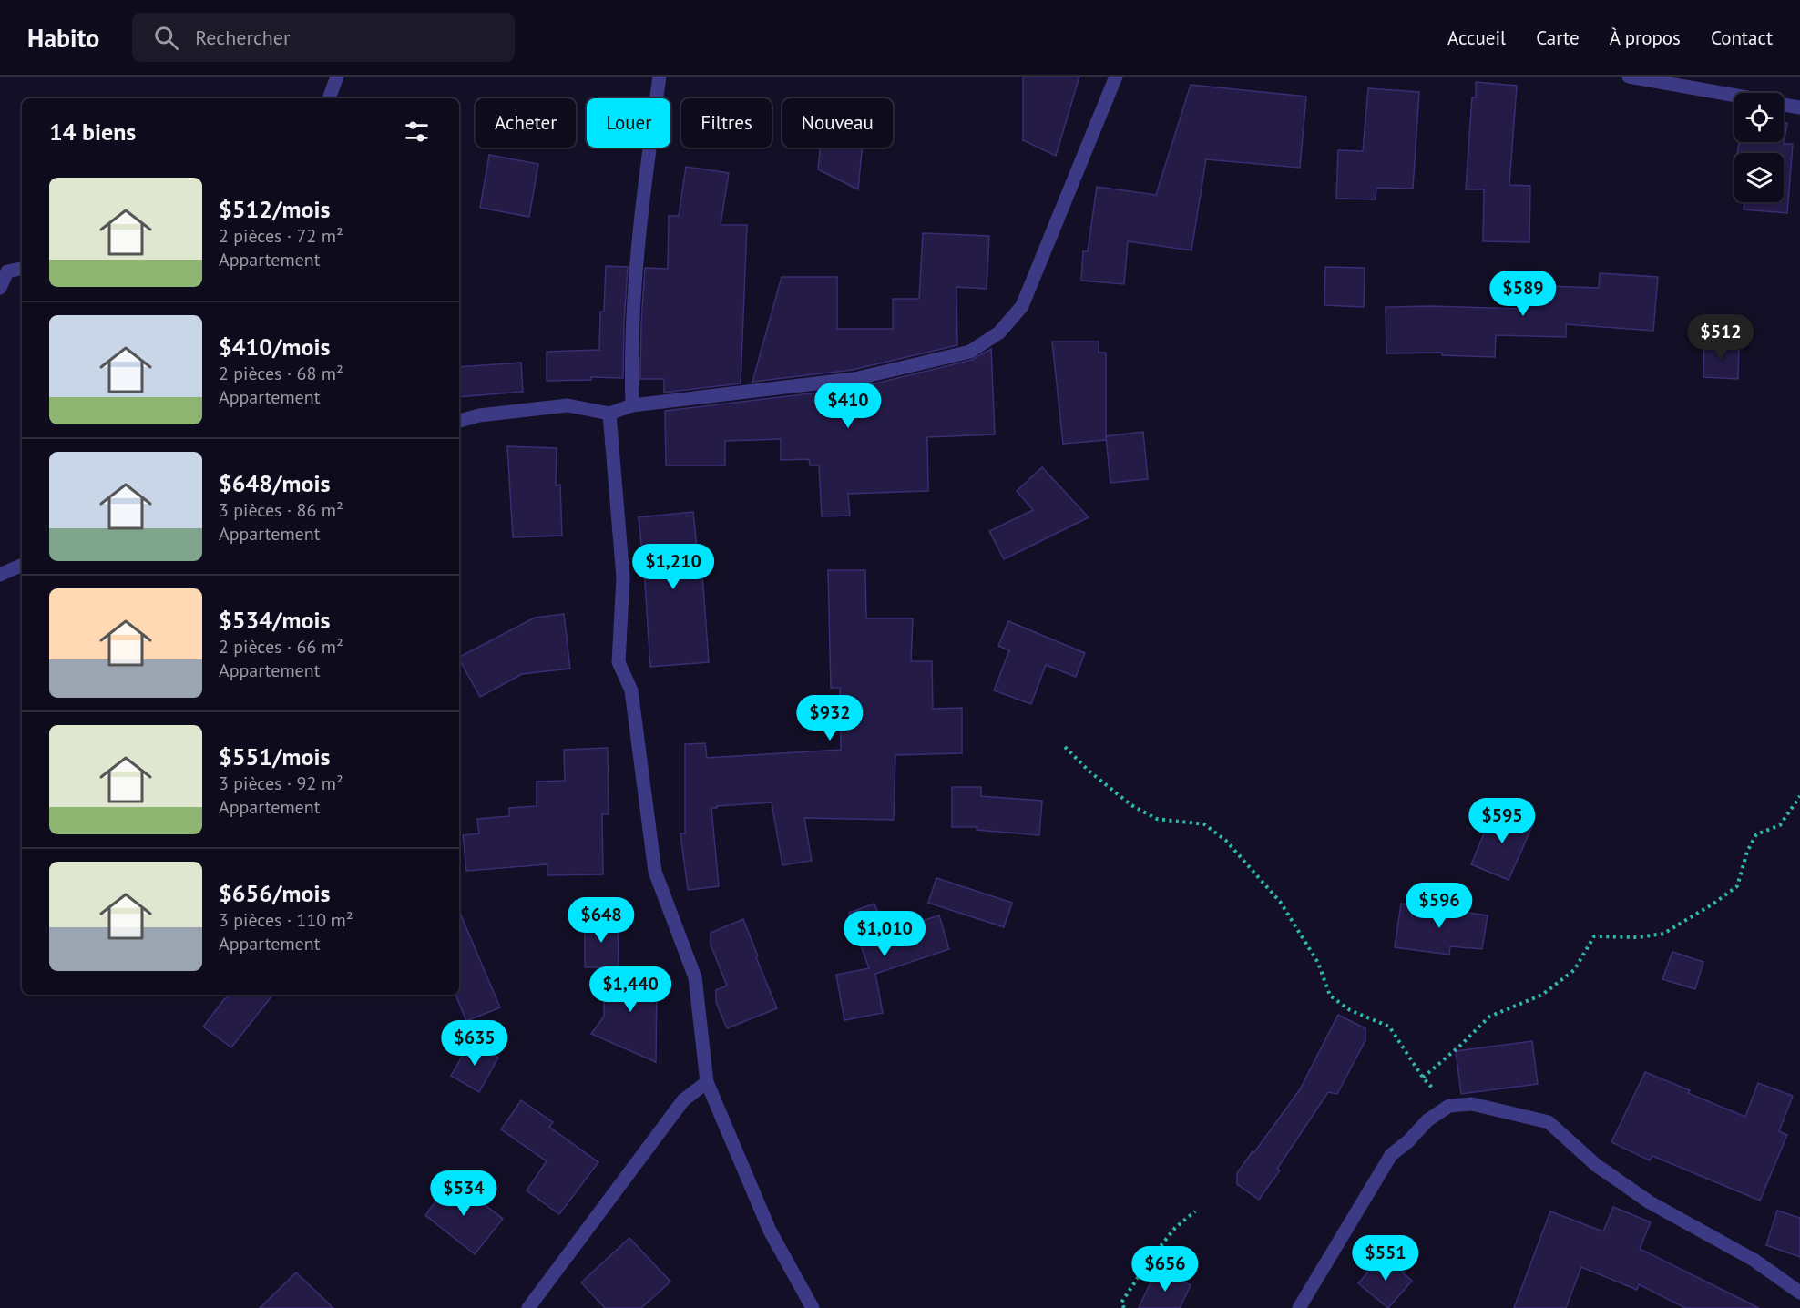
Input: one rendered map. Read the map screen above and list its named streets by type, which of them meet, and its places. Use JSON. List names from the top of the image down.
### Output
{
  "page": {
    "header": "Habito",
    "search": "Rechercher",
    "nav": [
      "Accueil",
      "Carte",
      "À propos",
      "Contact"
    ],
    "chip": [
      "Acheter",
      "Louer",
      "Filtres",
      "Nouveau"
    ],
    "heading": "14 biens",
    "list": [
      {
        "name": "$512/mois",
        "note": "2 pièces · 72 m² · Appartement"
      },
      {
        "name": "$410/mois",
        "note": "2 pièces · 68 m² · Appartement"
      },
      {
        "name": "$648/mois",
        "note": "3 pièces · 86 m² · Appartement"
      },
      {
        "name": "$534/mois",
        "note": "2 pièces · 66 m² · Appartement"
      },
      {
        "name": "$551/mois",
        "note": "3 pièces · 92 m² · Appartement"
      },
      {
        "name": "$656/mois",
        "note": "3 pièces · 110 m² · Appartement"
      }
    ],
    "price": [
      "$589",
      "$512",
      "$410",
      "$1,210",
      "$932",
      "$595",
      "$596",
      "$648",
      "$1,010",
      "$1,440",
      "$635",
      "$534",
      "$551",
      "$656"
    ]
  }
}
